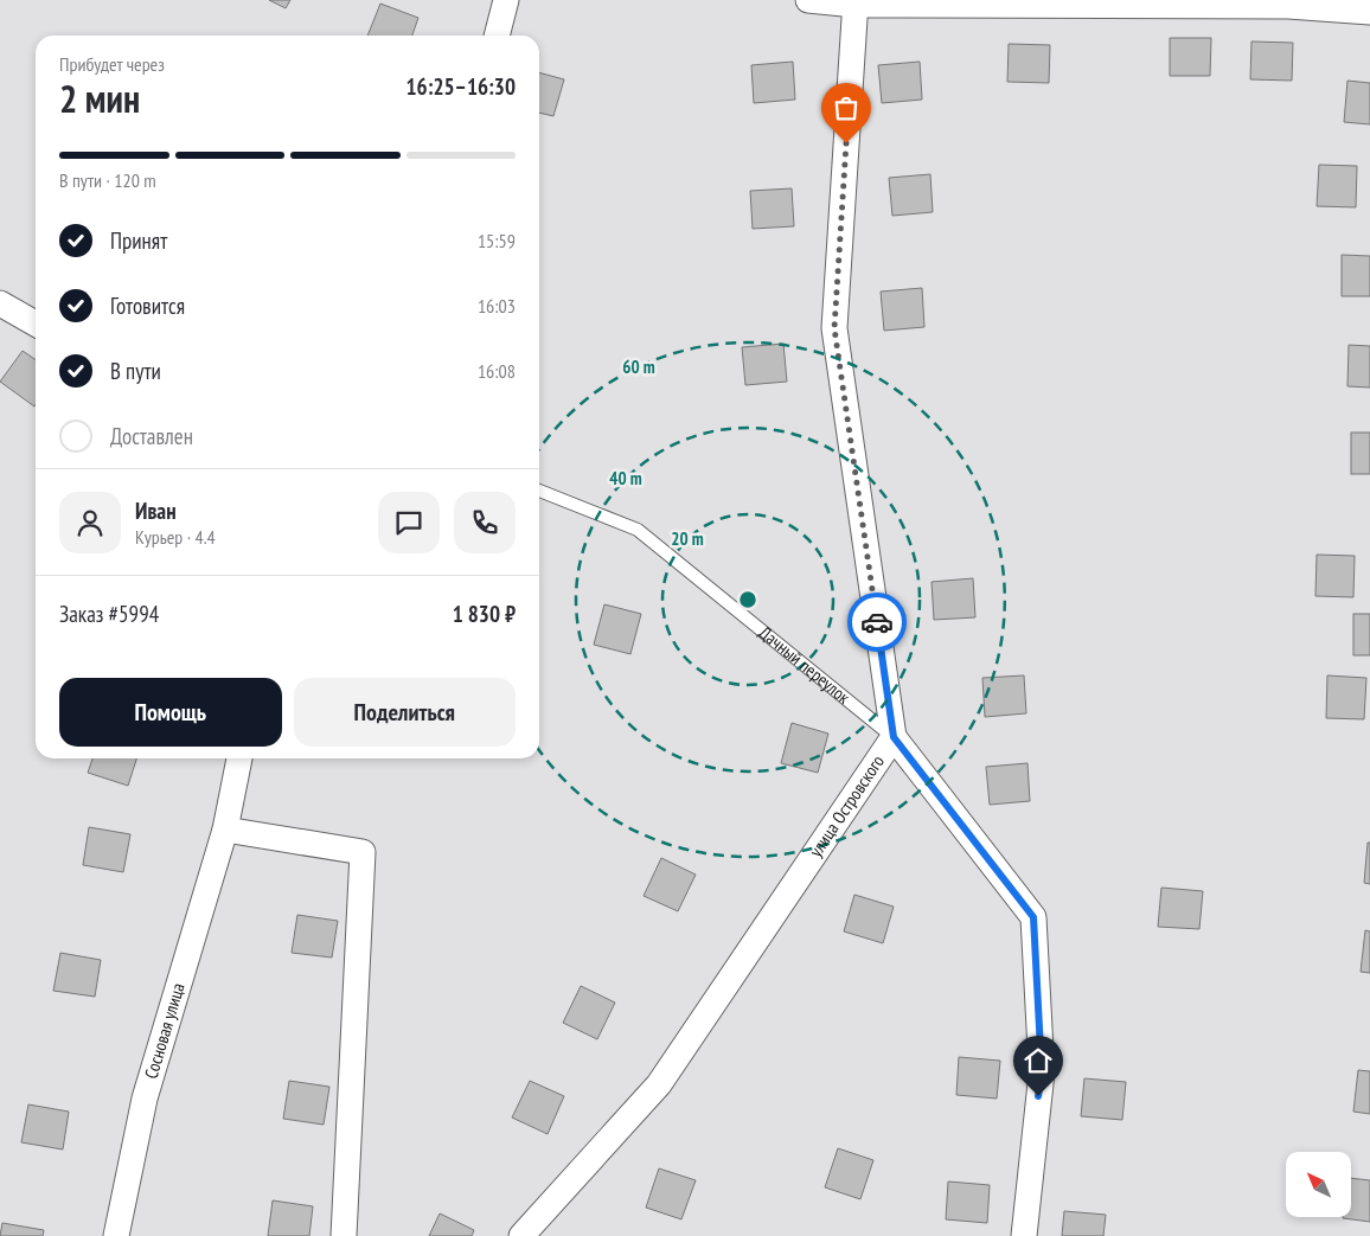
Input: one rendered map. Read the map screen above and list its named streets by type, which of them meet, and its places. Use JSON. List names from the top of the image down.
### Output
{
  "streets": {
    "street": ["улица Островского", "Сосновая улица"],
    "lane": ["Дачный переулок"]
  },
  "crossings": [
    ["Дачный переулок", "улица Островского"]
  ],
  "north": "top left",
  "page": {
    "heading": ["2 мин", "Прибудет через", "16:25–16:30"],
    "panel": [
      "Иван",
      "Курьер · 4.4",
      "Заказ #5994",
      "1 830 ₽"
    ],
    "bar": "В пути · 120 m",
    "list": [
      ["Принят", "15:59"],
      ["Готовится", "16:03"],
      ["В пути", "16:08"],
      "Доставлен"
    ],
    "buttons": ["Помощь", "Поделиться"]
  },
  "rings": ["60 m", "40 m", "20 m"]
}
